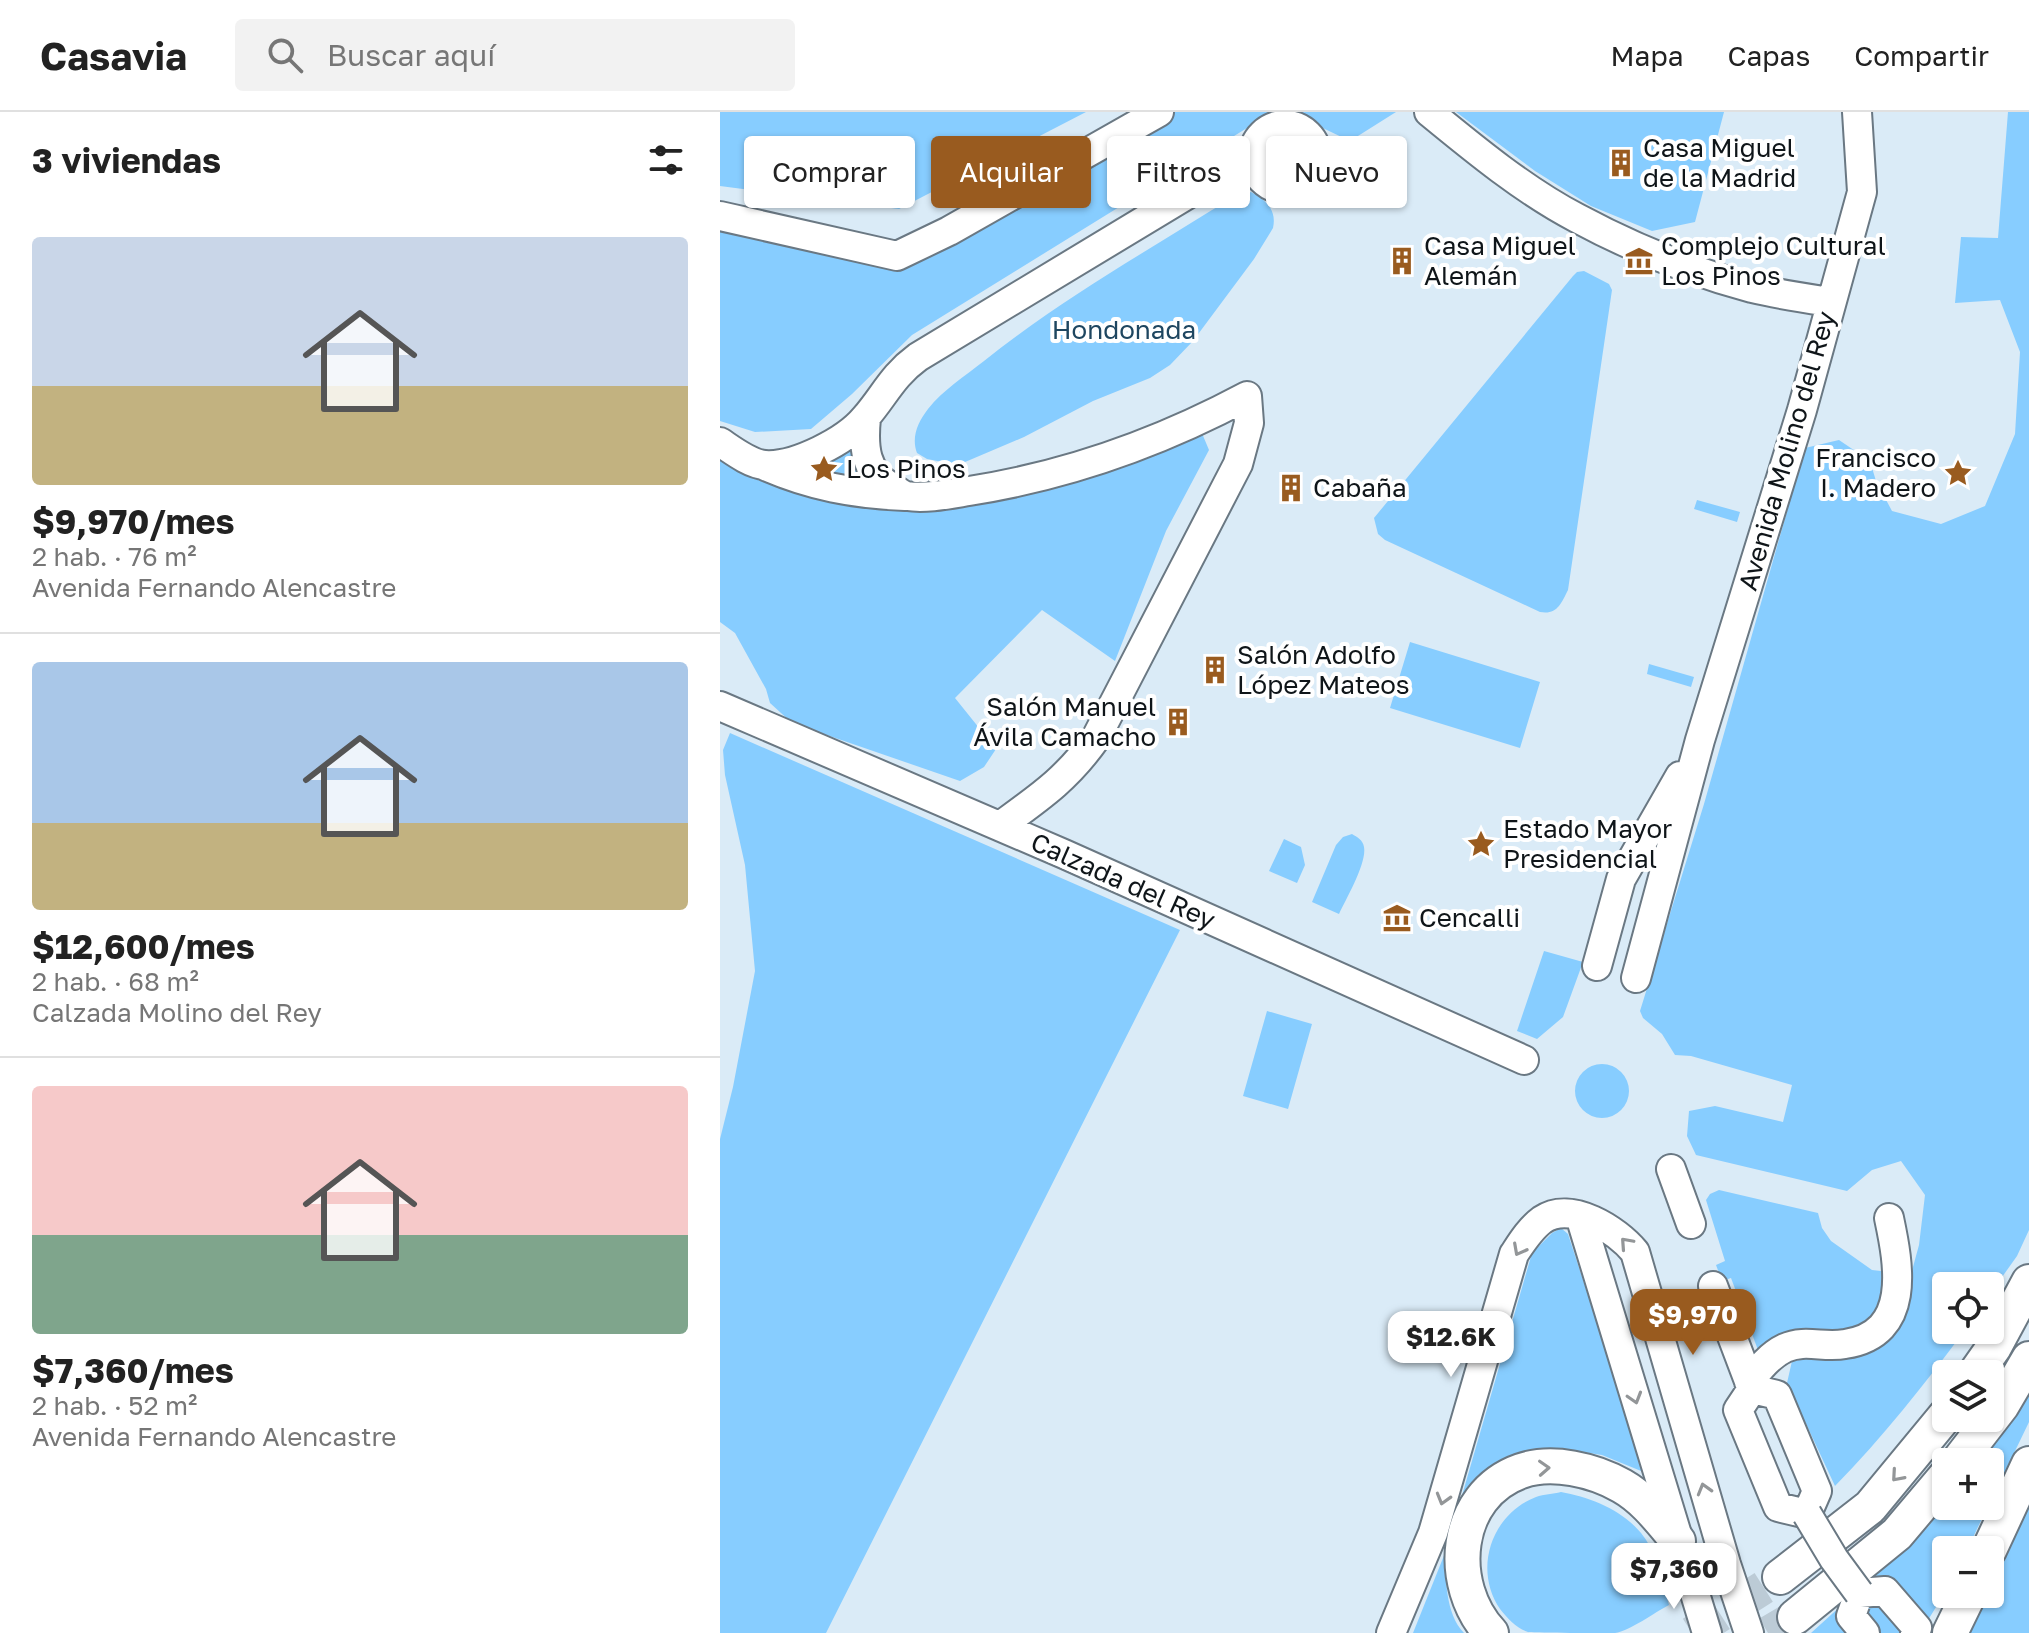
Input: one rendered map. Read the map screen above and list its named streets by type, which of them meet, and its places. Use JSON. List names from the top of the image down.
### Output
{
  "streets": {
    "street": ["Avenida Molino del Rey", "Calzada del Rey"]
  },
  "parks": ["Hondonada"],
  "places": {
    "building": [
      "Casa Miguel de la Madrid",
      "Casa Miguel Alemán",
      "Cabaña",
      "Salón Adolfo López Mateos",
      "Salón Manuel Ávila Camacho"
    ],
    "museum": ["Complejo Cultural Los Pinos", "Cencalli"],
    "place": ["Los Pinos", "Francisco I. Madero", "Estado Mayor Presidencial"]
  },
  "page": {
    "header": "Casavia",
    "search": "Buscar aquí",
    "nav": ["Mapa", "Capas", "Compartir"],
    "heading": "3 viviendas",
    "chip": [
      "Comprar",
      "Alquilar",
      "Filtros",
      "Nuevo"
    ],
    "list": [
      {
        "name": "$9,970/mes",
        "note": "2 hab. · 76 m² · Avenida Fernando Alencastre"
      },
      {
        "name": "$12,600/mes",
        "note": "2 hab. · 68 m² · Calzada Molino del Rey"
      },
      {
        "name": "$7,360/mes",
        "note": "2 hab. · 52 m² · Avenida Fernando Alencastre"
      }
    ],
    "map_buttons": ["+", "−"],
    "price": ["$9,970", "$12.6K", "$7,360"]
  }
}
